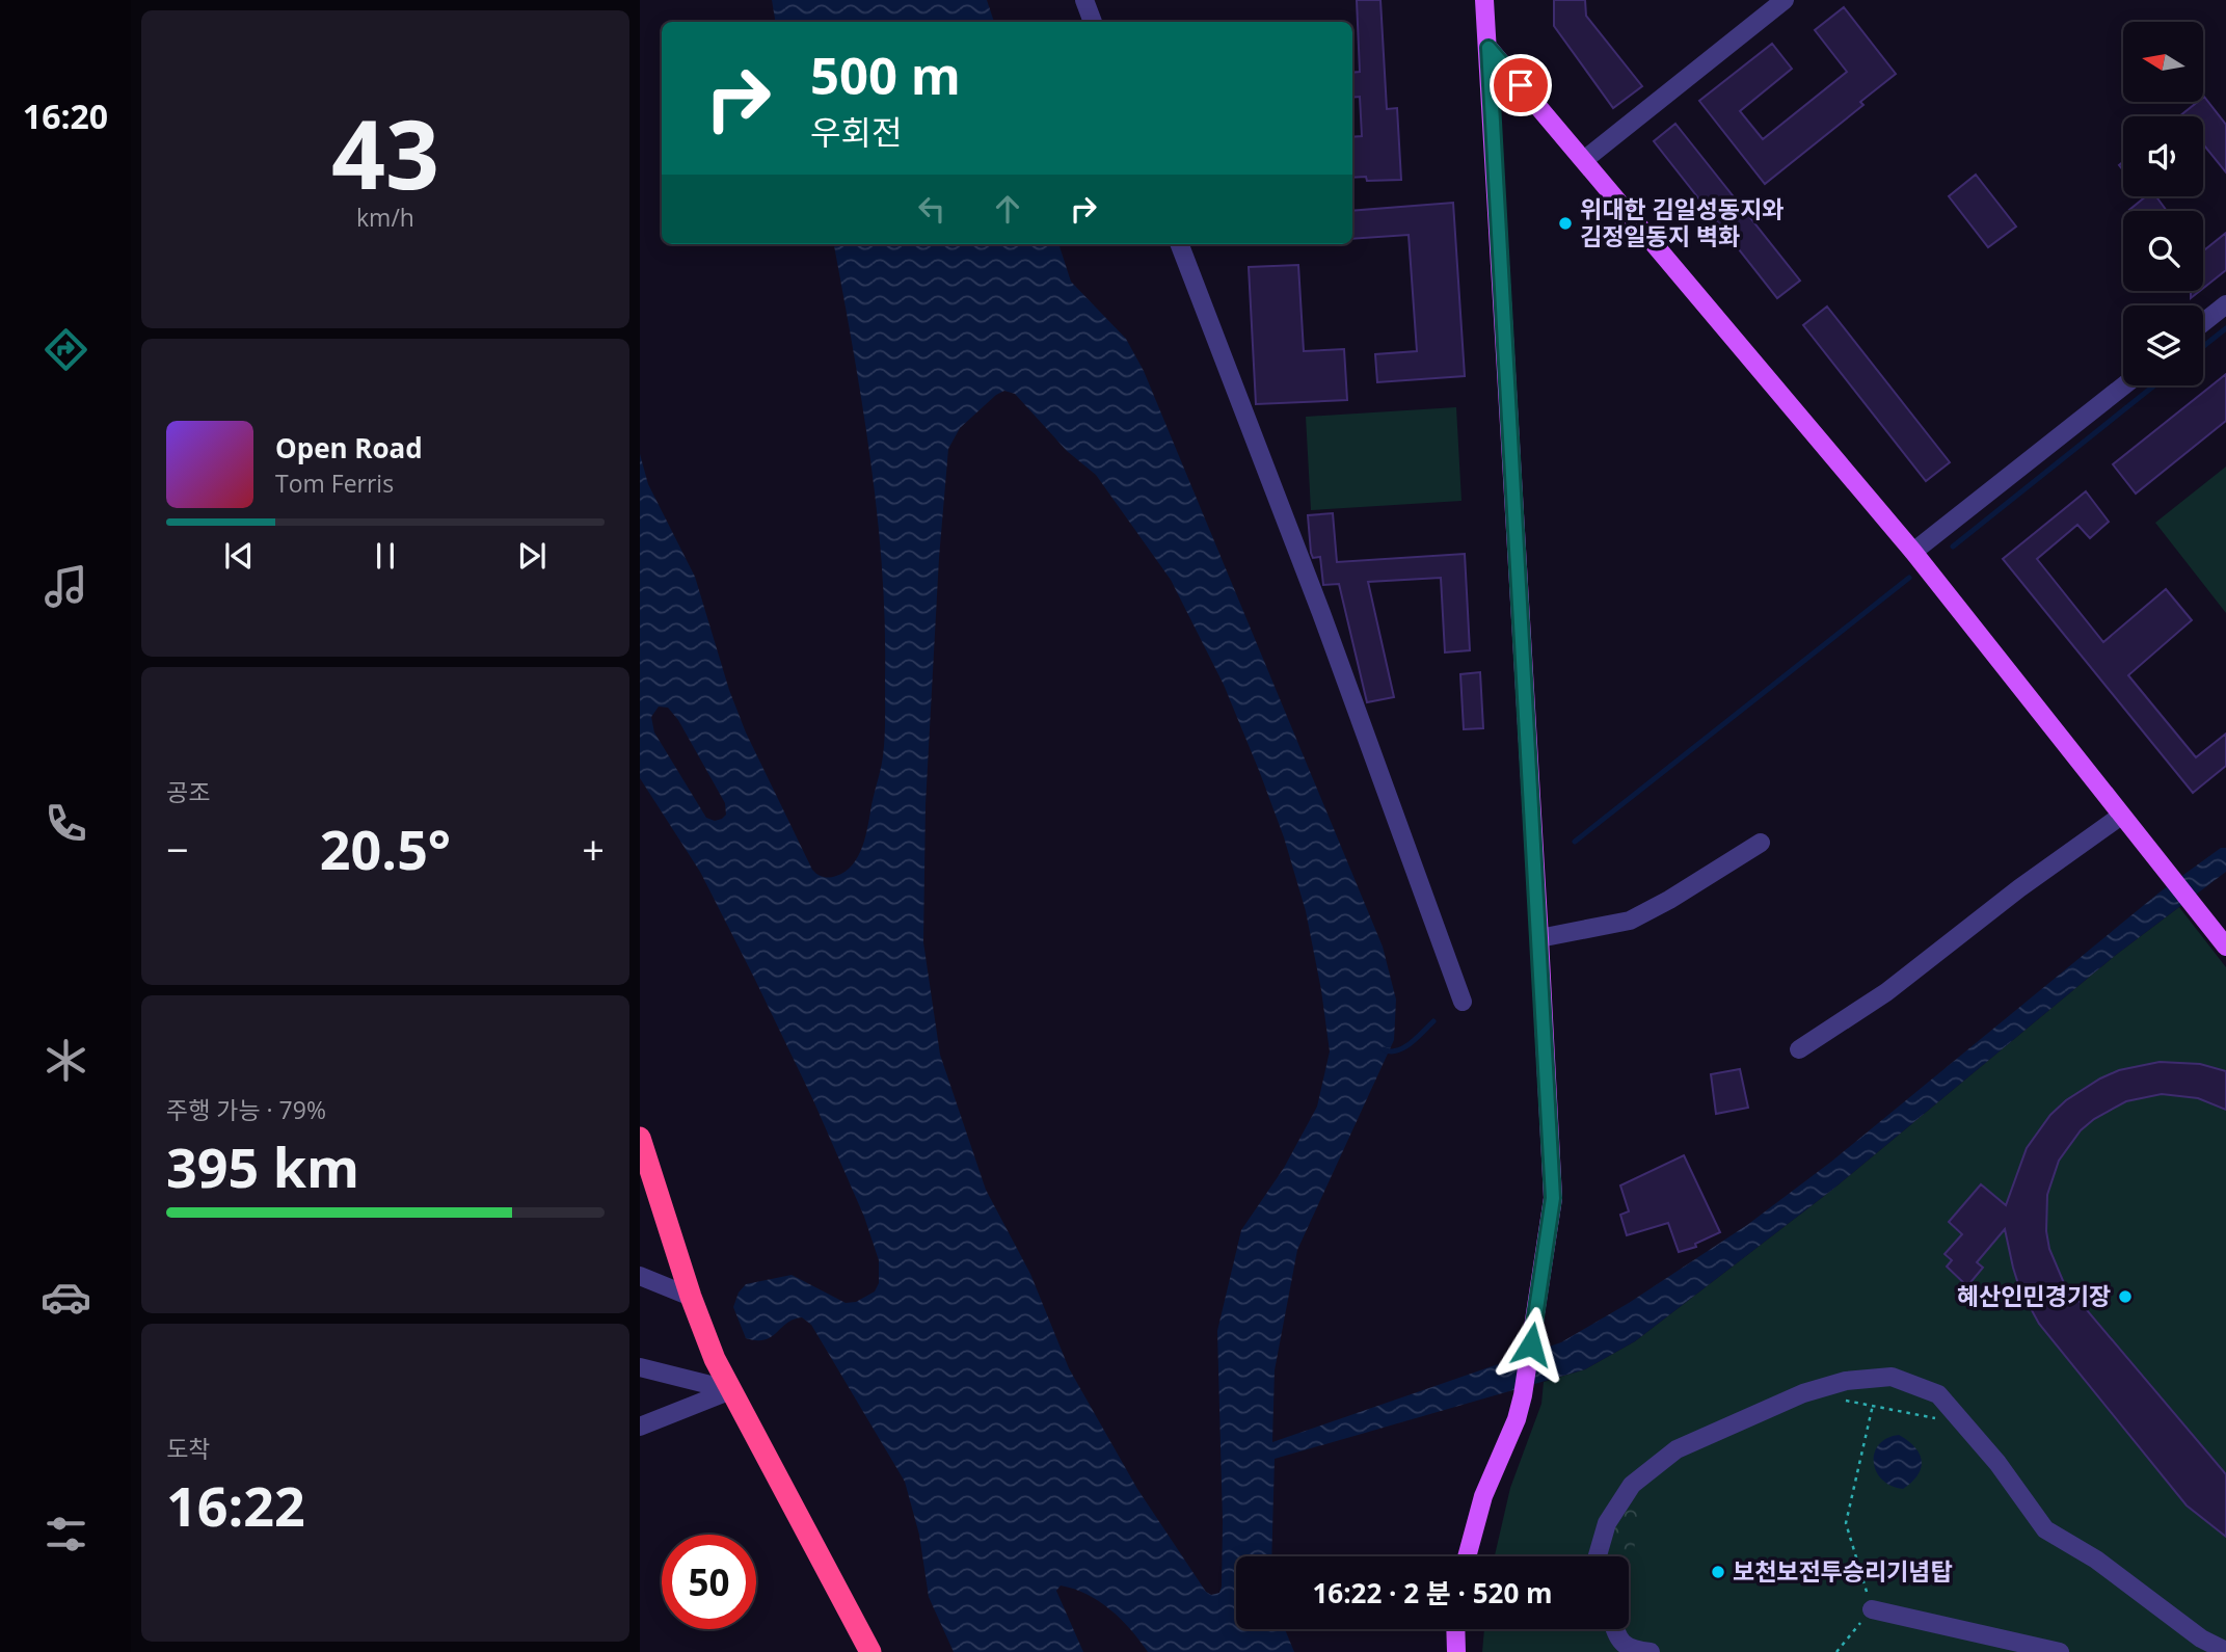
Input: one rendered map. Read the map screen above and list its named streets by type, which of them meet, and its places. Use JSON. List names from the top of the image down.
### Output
{
  "places": ["위대한 김일성동지와 김정일동지 벽화", "혜산인민경기장", "보천보전투승리기념탑"],
  "north": "left",
  "page": {
    "tabs": "16:20",
    "tile": [
      ["43", "km/h"],
      "공조",
      ["주행 가능 · 79%", "395 km"],
      ["도착", "16:22"]
    ],
    "turn": ["500 m", "우회전"],
    "song": ["Open Road", "Tom Ferris"],
    "heat": ["−", "20.5°", "+"],
    "limit": "50",
    "trip": "16:22 · 2 분 · 520 m"
  }
}
